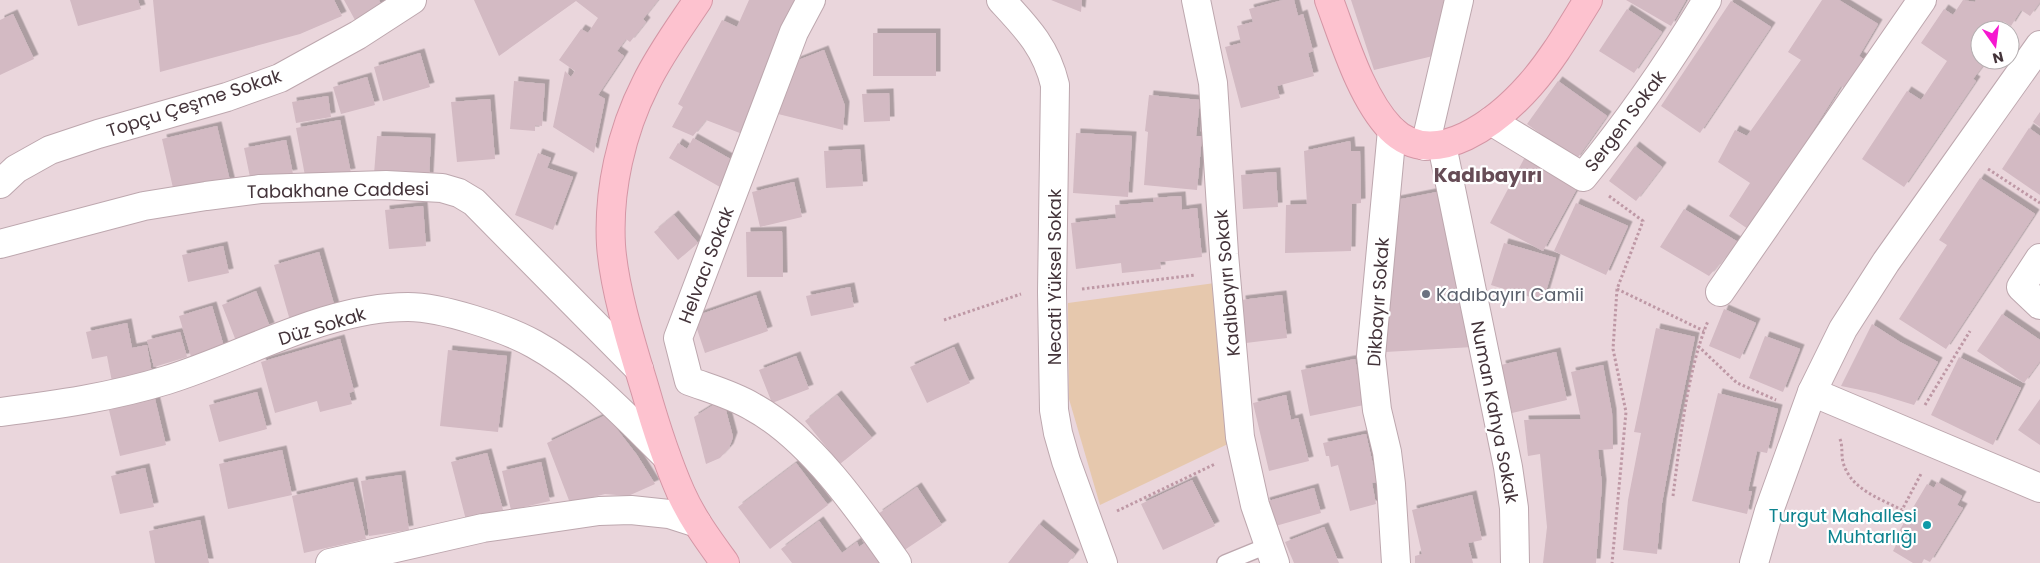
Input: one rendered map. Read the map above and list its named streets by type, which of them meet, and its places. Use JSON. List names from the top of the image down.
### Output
{
  "streets": {
    "street": [
      "Topçu Çeşme Sokak",
      "Sergen Sokak",
      "Tabakhane Caddesi",
      "Helvacı Sokak",
      "Necati Yüksel Sokak",
      "Kadıbayırı Sokak",
      "Dikbayır Sokak",
      "Düz Sokak",
      "Numan Kahya Sokak"
    ]
  },
  "districts": ["Kadıbayırı"],
  "places": ["Kadıbayırı Camii", "Turgut Mahallesi Muhtarlığı"],
  "north": "bottom"
}
